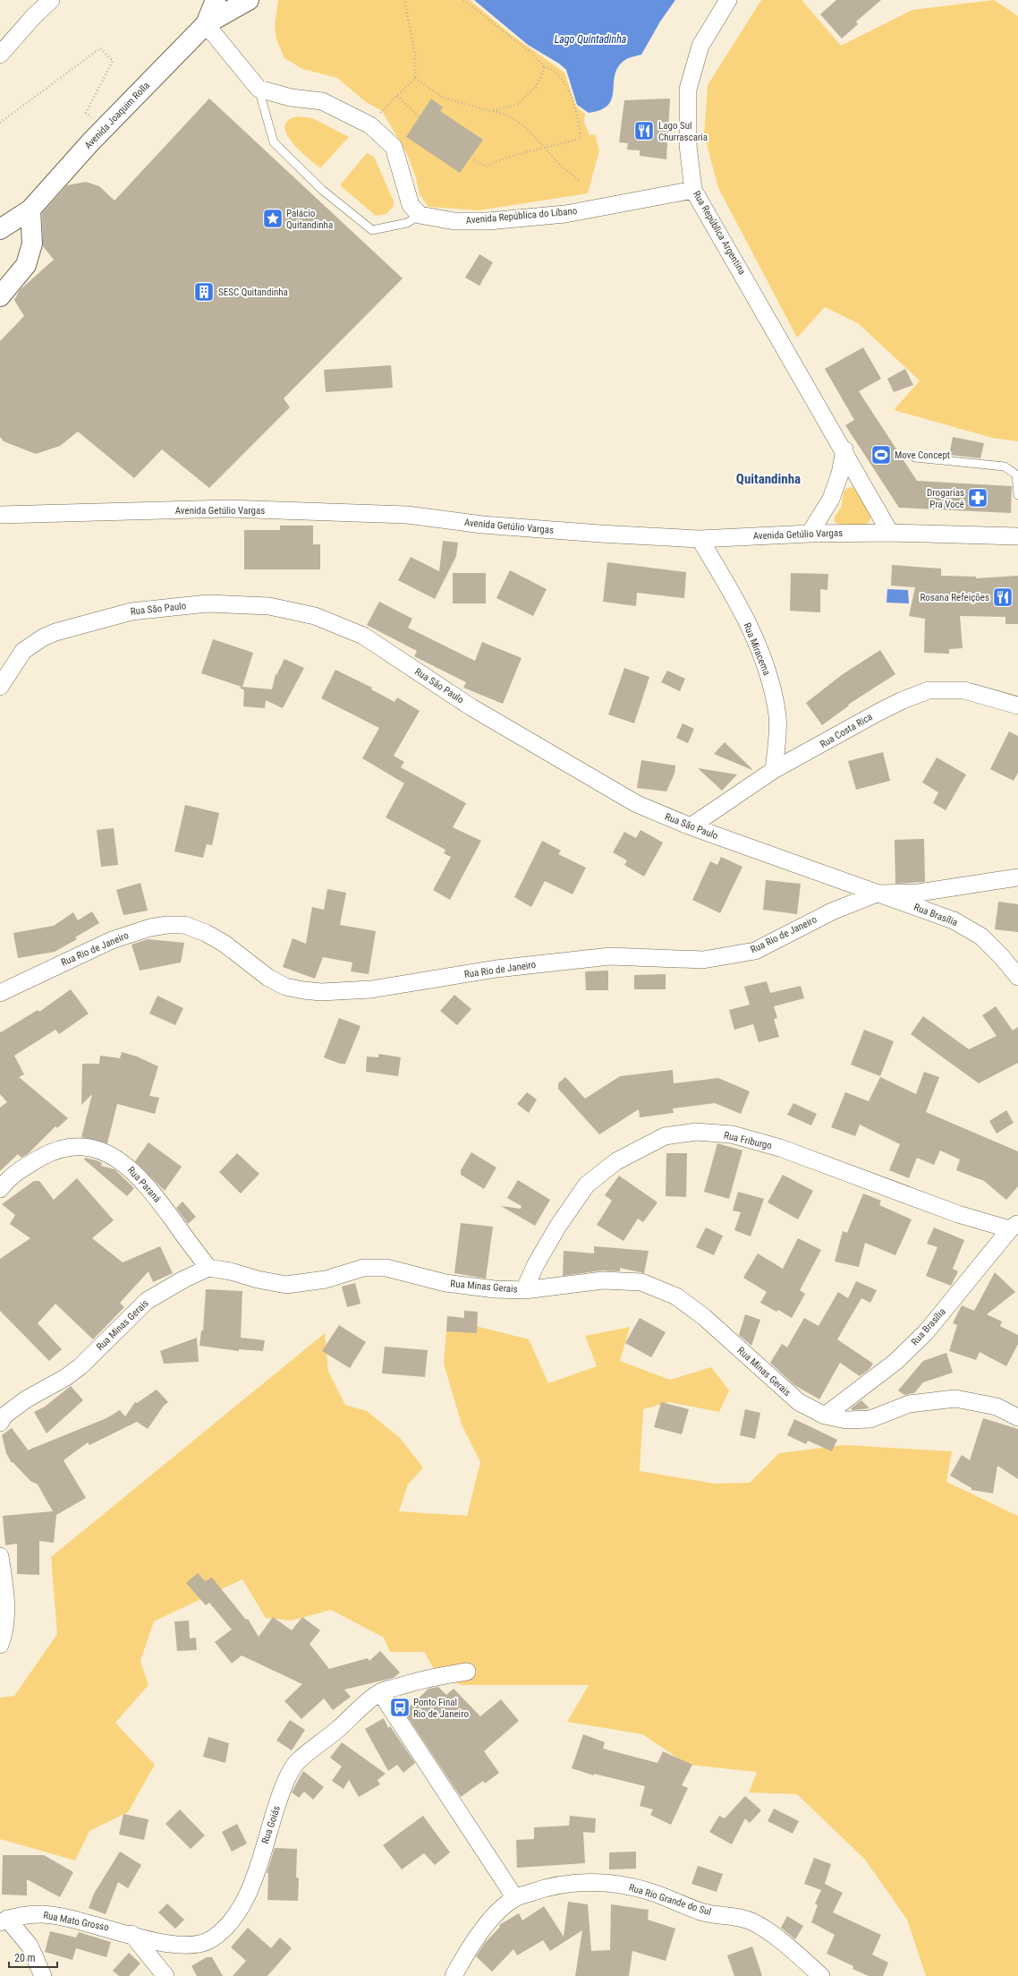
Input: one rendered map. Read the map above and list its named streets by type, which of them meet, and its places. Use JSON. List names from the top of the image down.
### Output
{
  "streets": {
    "street": [
      "Avenida Joaquim Rolla",
      "Avenida República do Líbano",
      "Rua República Argentina",
      "Avenida Getúlio Vargas",
      "Rua São Paulo",
      "Rua Miracema",
      "Rua Costa Rica",
      "Rua Brasília",
      "Rua Rio de Janeiro",
      "Rua Friburgo",
      "Rua Paraná",
      "Rua Minas Gerais",
      "Rua Goiás",
      "Rua Rio Grande do Sul",
      "Rua Mato Grosso"
    ]
  },
  "crossings": [
    ["Avenida República do Líbano", "Rua República Argentina"],
    ["Rua República Argentina", "Avenida Getúlio Vargas"],
    ["Avenida Getúlio Vargas", "Rua Miracema"],
    ["Rua São Paulo", "Rua Costa Rica"],
    ["Rua São Paulo", "Rua Brasília"],
    ["Rua São Paulo", "Rua Rio de Janeiro"],
    ["Rua Miracema", "Rua Costa Rica"],
    ["Rua Brasília", "Rua Rio de Janeiro"],
    ["Rua Brasília", "Rua Friburgo"],
    ["Rua Brasília", "Rua Minas Gerais"],
    ["Rua Friburgo", "Rua Minas Gerais"],
    ["Rua Paraná", "Rua Minas Gerais"],
    ["Rua Goiás", "Rua Mato Grosso"]
  ],
  "districts": ["Quitandinha"],
  "water": ["Lago Quintadinha"],
  "places": {
    "restaurant": ["Lago Sul Churrascaria", "Rosana Refeições"],
    "place": ["Palácio Quitandinha"],
    "building": ["SESC Quitandinha"],
    "sports": ["Move Concept"],
    "pharmacy": ["Drogarias Pra Você"],
    "bus stop": ["Ponto Final Rio de Janeiro"]
  },
  "scale_bar": "20 m"
}
